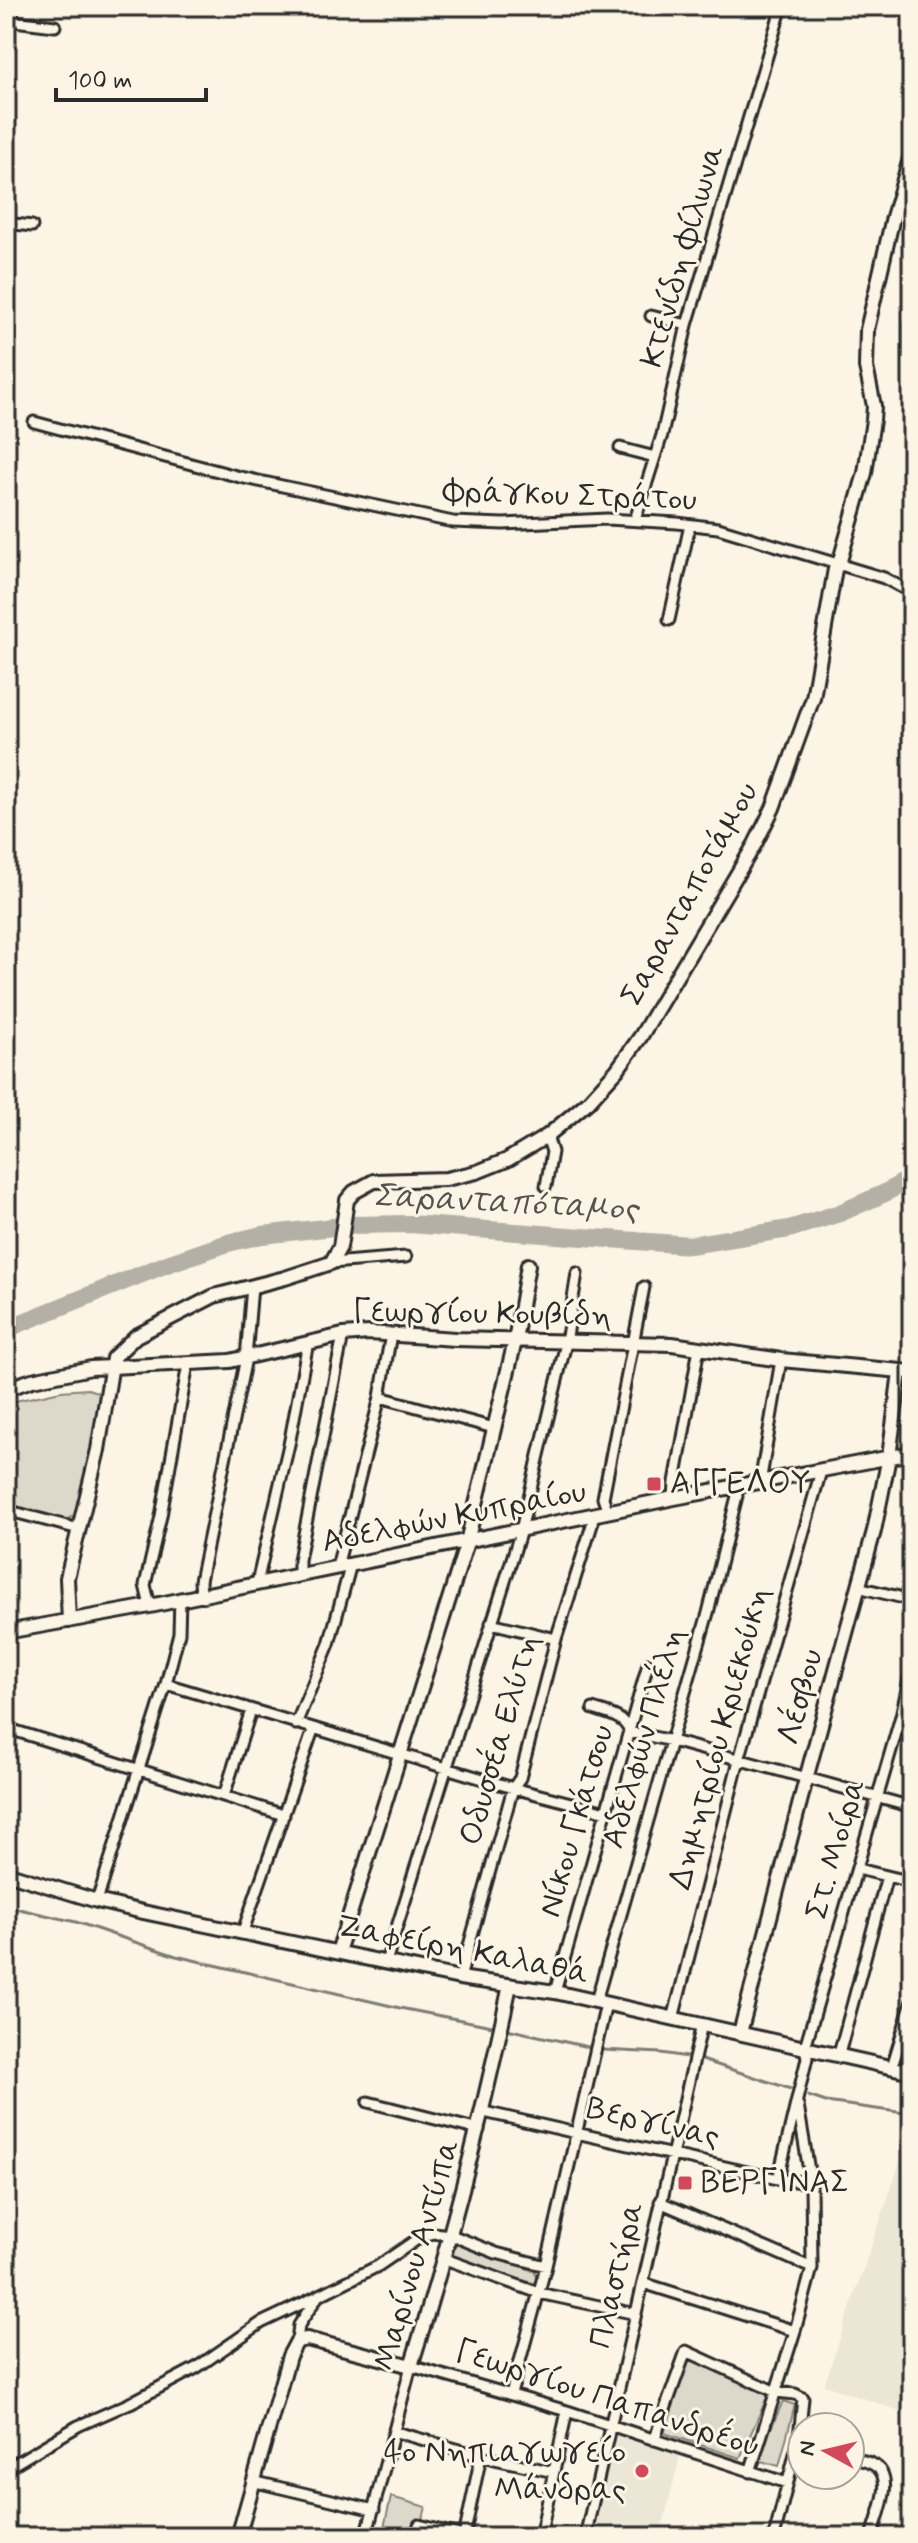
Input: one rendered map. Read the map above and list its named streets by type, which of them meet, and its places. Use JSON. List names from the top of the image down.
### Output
{
  "streets": {
    "street": [
      "Κτενίδη Φίλωνα",
      "Φράγκου Στράτου",
      "Σαρανταποτάμου",
      "Γεωργίου Κουβίδη",
      "Αδελφών Κυπραίου",
      "Λέσβου",
      "Αδελφών Πλέλη",
      "Δημητρίου Κριεκούκη",
      "Οδυσσέα Ελύτη",
      "Νίκου Γκάτσου",
      "Στ. Μοίρα",
      "Ζαφείρη Καλαθά",
      "Βεργίνας",
      "Μαρίνου Αντύπα",
      "Πλαστήρα",
      "Γεωργίου Παπανδρέου"
    ]
  },
  "crossings": [
    ["Κτενίδη Φίλωνα", "Φράγκου Στράτου"],
    ["Φράγκου Στράτου", "Σαρανταποτάμου"],
    ["Γεωργίου Κουβίδη", "Λέσβου"],
    ["Αδελφών Κυπραίου", "Λέσβου"],
    ["Αδελφών Κυπραίου", "Αδελφών Πλέλη"],
    ["Αδελφών Κυπραίου", "Δημητρίου Κριεκούκη"],
    ["Αδελφών Κυπραίου", "Οδυσσέα Ελύτη"],
    ["Λέσβου", "Ζαφείρη Καλαθά"],
    ["Αδελφών Πλέλη", "Ζαφείρη Καλαθά"],
    ["Αδελφών Πλέλη", "Βεργίνας"],
    ["Αδελφών Πλέλη", "Γεωργίου Παπανδρέου"],
    ["Δημητρίου Κριεκούκη", "Ζαφείρη Καλαθά"],
    ["Οδυσσέα Ελύτη", "Ζαφείρη Καλαθά"],
    ["Νίκου Γκάτσου", "Ζαφείρη Καλαθά"],
    ["Στ. Μοίρα", "Ζαφείρη Καλαθά"],
    ["Στ. Μοίρα", "Βεργίνας"],
    ["Ζαφείρη Καλαθά", "Μαρίνου Αντύπα"],
    ["Ζαφείρη Καλαθά", "Πλαστήρα"],
    ["Βεργίνας", "Μαρίνου Αντύπα"],
    ["Βεργίνας", "Πλαστήρα"],
    ["Μαρίνου Αντύπα", "Γεωργίου Παπανδρέου"],
    ["Πλαστήρα", "Γεωργίου Παπανδρέου"]
  ],
  "water": ["Σαρανταπόταμος"],
  "places": {
    "transit": ["ΑΓΓΕΛΟΥ", "ΒΕΡΓΙΝΑΣ"],
    "other": ["4ο Νηπιαγωγείο Μάνδρας"]
  },
  "scale_bar": "100 m",
  "north": "left"
}
